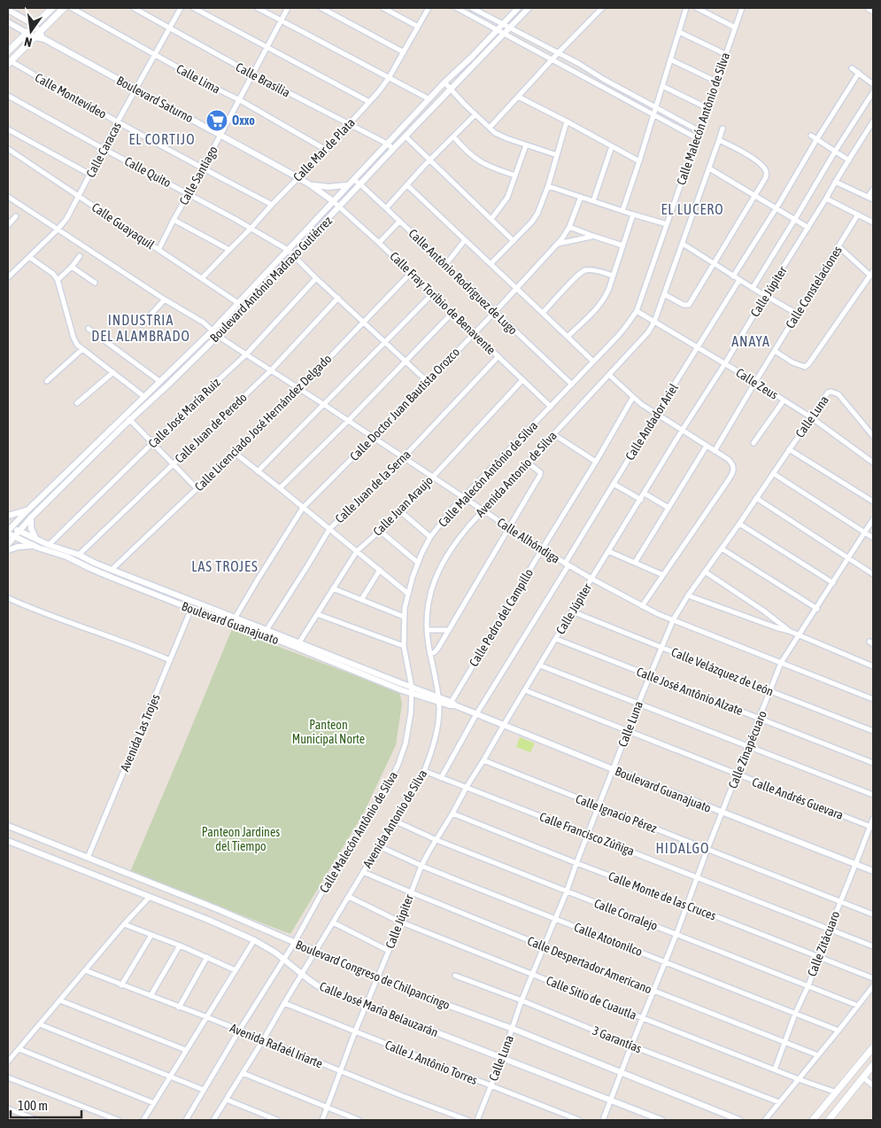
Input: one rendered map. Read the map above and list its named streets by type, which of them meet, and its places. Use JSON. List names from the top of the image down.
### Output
{
  "streets": {
    "street": [
      "Calle Lima",
      "Calle Brasilia",
      "Calle Montevideo",
      "Boulevard Saturno",
      "Calle Malecón Antônio de Silva",
      "Calle Caracas",
      "Calle Mar de Plata",
      "Calle Quito",
      "Calle Santiago",
      "Calle Guayaquil",
      "Boulevard Antônio Madrazo Gutiérrez",
      "Calle Antônio Rodríguez de Lugo",
      "Calle Constelaciones",
      "Calle Júpiter",
      "Calle Fray Toribio de Benavente",
      "Calle Zeus",
      "Calle Doctor Juan Bautista Orozco",
      "Calle José María Ruiz",
      "Calle Luna",
      "Calle Andador Ariel",
      "Calle Licenciado José Hernández Delgado",
      "Calle Juan de Peredo",
      "Avenida Antonio de Silva",
      "Calle Juan de la Serna",
      "Calle Juan Araujo",
      "Calle Alhóndiga",
      "Calle Pedro del Campillo",
      "Boulevard Guanajuato",
      "Calle Velázquez de León",
      "Calle José Antônio Alzate",
      "Avenida Las Trojes",
      "Calle Zinapécuaro",
      "Calle Andrés Guevara",
      "Calle Ignacio Pérez",
      "Calle Francisco Zúñiga",
      "Calle Monte de las Cruces",
      "Calle Corralejo",
      "Calle Atotonilco",
      "Calle Zitácuaro",
      "Calle Despertador Americano",
      "Boulevard Congreso de Chilpancingo",
      "Calle Sitio de Cuautla",
      "Calle José María Belauzarán",
      "3 Garantías",
      "Avenida Rafaél Iriarte",
      "Calle J. Antônio Torres"
    ]
  },
  "crossings": [
    ["Calle Lima", "Calle Caracas"],
    ["Calle Lima", "Calle Mar de Plata"],
    ["Calle Lima", "Calle Santiago"],
    ["Calle Brasilia", "Calle Caracas"],
    ["Calle Brasilia", "Calle Mar de Plata"],
    ["Calle Brasilia", "Calle Santiago"],
    ["Calle Brasilia", "Boulevard Antônio Madrazo Gutiérrez"],
    ["Calle Montevideo", "Calle Caracas"],
    ["Calle Montevideo", "Calle Mar de Plata"],
    ["Calle Montevideo", "Calle Santiago"],
    ["Boulevard Saturno", "Calle Caracas"],
    ["Boulevard Saturno", "Calle Mar de Plata"],
    ["Boulevard Saturno", "Calle Santiago"],
    ["Boulevard Saturno", "Boulevard Antônio Madrazo Gutiérrez"],
    ["Boulevard Saturno", "Calle Fray Toribio de Benavente"],
    ["Calle Malecón Antônio de Silva", "Calle Antônio Rodríguez de Lugo"],
    ["Calle Malecón Antônio de Silva", "Calle Fray Toribio de Benavente"],
    ["Calle Malecón Antônio de Silva", "Calle Zeus"],
    ["Calle Malecón Antônio de Silva", "Calle Alhóndiga"],
    ["Calle Malecón Antônio de Silva", "Boulevard Guanajuato"],
    ["Calle Malecón Antônio de Silva", "Boulevard Congreso de Chilpancingo"],
    ["Calle Malecón Antônio de Silva", "Calle José María Belauzarán"],
    ["Calle Malecón Antônio de Silva", "Avenida Rafaél Iriarte"],
    ["Calle Caracas", "Calle Quito"],
    ["Calle Caracas", "Calle Guayaquil"],
    ["Calle Caracas", "Calle Alhóndiga"],
    ["Calle Mar de Plata", "Calle Quito"],
    ["Calle Mar de Plata", "Calle Guayaquil"],
    ["Calle Quito", "Calle Santiago"],
    ["Calle Quito", "Boulevard Antônio Madrazo Gutiérrez"],
    ["Calle Quito", "Calle Doctor Juan Bautista Orozco"],
    ["Calle Quito", "Calle José María Ruiz"],
    ["Calle Quito", "Calle Licenciado José Hernández Delgado"],
    ["Calle Quito", "Calle Juan de Peredo"],
    ["Calle Santiago", "Calle Guayaquil"],
    ["Calle Guayaquil", "Boulevard Antônio Madrazo Gutiérrez"],
    ["Boulevard Antônio Madrazo Gutiérrez", "Calle Antônio Rodríguez de Lugo"],
    ["Boulevard Antônio Madrazo Gutiérrez", "Calle Fray Toribio de Benavente"],
    ["Boulevard Antônio Madrazo Gutiérrez", "Calle Alhóndiga"],
    ["Boulevard Antônio Madrazo Gutiérrez", "Boulevard Guanajuato"],
    ["Calle Antônio Rodríguez de Lugo", "Calle Doctor Juan Bautista Orozco"],
    ["Calle Constelaciones", "Calle Zeus"],
    ["Calle Júpiter", "Calle Zeus"],
    ["Calle Júpiter", "Calle Alhóndiga"],
    ["Calle Júpiter", "Boulevard Guanajuato"],
    ["Calle Júpiter", "Calle Velázquez de León"],
    ["Calle Júpiter", "Calle José Antônio Alzate"],
    ["Calle Júpiter", "Calle Andrés Guevara"],
    ["Calle Júpiter", "Calle Ignacio Pérez"],
    ["Calle Júpiter", "Calle Francisco Zúñiga"],
    ["Calle Júpiter", "Calle Monte de las Cruces"],
    ["Calle Júpiter", "Calle Corralejo"],
    ["Calle Júpiter", "Calle Atotonilco"],
    ["Calle Júpiter", "Calle Despertador Americano"],
    ["Calle Júpiter", "Boulevard Congreso de Chilpancingo"],
    ["Calle Júpiter", "Calle Sitio de Cuautla"],
    ["Calle Júpiter", "Calle José María Belauzarán"],
    ["Calle Júpiter", "Avenida Rafaél Iriarte"],
    ["Calle Júpiter", "Calle J. Antônio Torres"],
    ["Calle Fray Toribio de Benavente", "Calle Doctor Juan Bautista Orozco"],
    ["Calle Fray Toribio de Benavente", "Calle Licenciado José Hernández Delgado"],
    ["Calle Fray Toribio de Benavente", "Calle Juan de la Serna"],
    ["Calle Fray Toribio de Benavente", "Calle Juan Araujo"],
    ["Calle Zeus", "Calle Luna"],
    ["Calle Zeus", "Calle Andador Ariel"],
    ["Calle Zeus", "Avenida Antonio de Silva"],
    ["Calle Doctor Juan Bautista Orozco", "Calle Alhóndiga"],
    ["Calle Doctor Juan Bautista Orozco", "Boulevard Guanajuato"],
    ["Calle José María Ruiz", "Calle Alhóndiga"],
    ["Calle José María Ruiz", "Boulevard Guanajuato"],
    ["Calle Luna", "Calle Alhóndiga"],
    ["Calle Luna", "Boulevard Guanajuato"],
    ["Calle Luna", "Calle Velázquez de León"],
    ["Calle Luna", "Calle José Antônio Alzate"],
    ["Calle Luna", "Calle Andrés Guevara"],
    ["Calle Luna", "Calle Ignacio Pérez"],
    ["Calle Luna", "Calle Francisco Zúñiga"],
    ["Calle Luna", "Calle Monte de las Cruces"],
    ["Calle Luna", "Calle Corralejo"],
    ["Calle Luna", "Calle Atotonilco"],
    ["Calle Luna", "Calle Despertador Americano"],
    ["Calle Luna", "Boulevard Congreso de Chilpancingo"],
    ["Calle Luna", "Calle Sitio de Cuautla"],
    ["Calle Luna", "Calle José María Belauzarán"],
    ["Calle Luna", "3 Garantías"],
    ["Calle Luna", "Calle J. Antônio Torres"],
    ["Calle Andador Ariel", "Calle Alhóndiga"],
    ["Calle Andador Ariel", "Boulevard Guanajuato"],
    ["Calle Andador Ariel", "Calle Francisco Zúñiga"],
    ["Calle Licenciado José Hernández Delgado", "Calle Alhóndiga"],
    ["Calle Licenciado José Hernández Delgado", "Boulevard Guanajuato"],
    ["Calle Juan de Peredo", "Calle Alhóndiga"],
    ["Calle Juan de Peredo", "Boulevard Guanajuato"],
    ["Avenida Antonio de Silva", "Calle Alhóndiga"],
    ["Avenida Antonio de Silva", "Boulevard Guanajuato"],
    ["Avenida Antonio de Silva", "Calle Francisco Zúñiga"],
    ["Avenida Antonio de Silva", "Calle Corralejo"],
    ["Avenida Antonio de Silva", "Calle Atotonilco"],
    ["Avenida Antonio de Silva", "Calle Despertador Americano"],
    ["Avenida Antonio de Silva", "Boulevard Congreso de Chilpancingo"],
    ["Avenida Antonio de Silva", "Calle Sitio de Cuautla"],
    ["Avenida Antonio de Silva", "Calle José María Belauzarán"],
    ["Avenida Antonio de Silva", "Avenida Rafaél Iriarte"],
    ["Avenida Antonio de Silva", "Calle J. Antônio Torres"],
    ["Calle Juan de la Serna", "Calle Alhóndiga"],
    ["Calle Juan de la Serna", "Boulevard Guanajuato"],
    ["Calle Juan Araujo", "Calle Alhóndiga"],
    ["Calle Juan Araujo", "Boulevard Guanajuato"],
    ["Calle Alhóndiga", "Calle Pedro del Campillo"],
    ["Calle Alhóndiga", "Calle Zinapécuaro"],
    ["Calle Pedro del Campillo", "Boulevard Guanajuato"],
    ["Boulevard Guanajuato", "Avenida Las Trojes"],
    ["Boulevard Guanajuato", "Calle Zinapécuaro"],
    ["Boulevard Guanajuato", "Calle Zitácuaro"],
    ["Calle Velázquez de León", "Calle Zinapécuaro"],
    ["Calle José Antônio Alzate", "Calle Zinapécuaro"],
    ["Avenida Las Trojes", "Boulevard Congreso de Chilpancingo"],
    ["Calle Zinapécuaro", "Calle Andrés Guevara"],
    ["Calle Zinapécuaro", "Calle Ignacio Pérez"],
    ["Calle Zinapécuaro", "Calle Francisco Zúñiga"],
    ["Calle Zinapécuaro", "Calle Monte de las Cruces"],
    ["Calle Zinapécuaro", "Calle Corralejo"],
    ["Calle Zinapécuaro", "Calle Atotonilco"],
    ["Calle Zinapécuaro", "Calle Despertador Americano"],
    ["Calle Zinapécuaro", "Boulevard Congreso de Chilpancingo"],
    ["Calle Zinapécuaro", "Calle Sitio de Cuautla"],
    ["Calle Zinapécuaro", "Calle José María Belauzarán"],
    ["Calle Zinapécuaro", "3 Garantías"],
    ["Calle Andrés Guevara", "Calle Zitácuaro"],
    ["Calle Ignacio Pérez", "Calle Zitácuaro"],
    ["Calle Francisco Zúñiga", "Calle Zitácuaro"],
    ["Calle Monte de las Cruces", "Calle Zitácuaro"],
    ["Calle Corralejo", "Calle Zitácuaro"],
    ["Calle Atotonilco", "Calle Zitácuaro"],
    ["Calle Zitácuaro", "Calle Despertador Americano"],
    ["Calle Zitácuaro", "Calle Sitio de Cuautla"]
  ],
  "districts": [
    "EL CORTIJO",
    "EL LUCERO",
    "INDUSTRIA DEL ALAMBRADO",
    "ANAYA",
    "LAS TROJES",
    "HIDALGO"
  ],
  "parks": ["Panteon Municipal Norte", "Panteon Jardines del Tiempo"],
  "places": {
    "supermarket": ["Oxxo"]
  },
  "scale_bar": "100 m",
  "north": "bottom"
}
